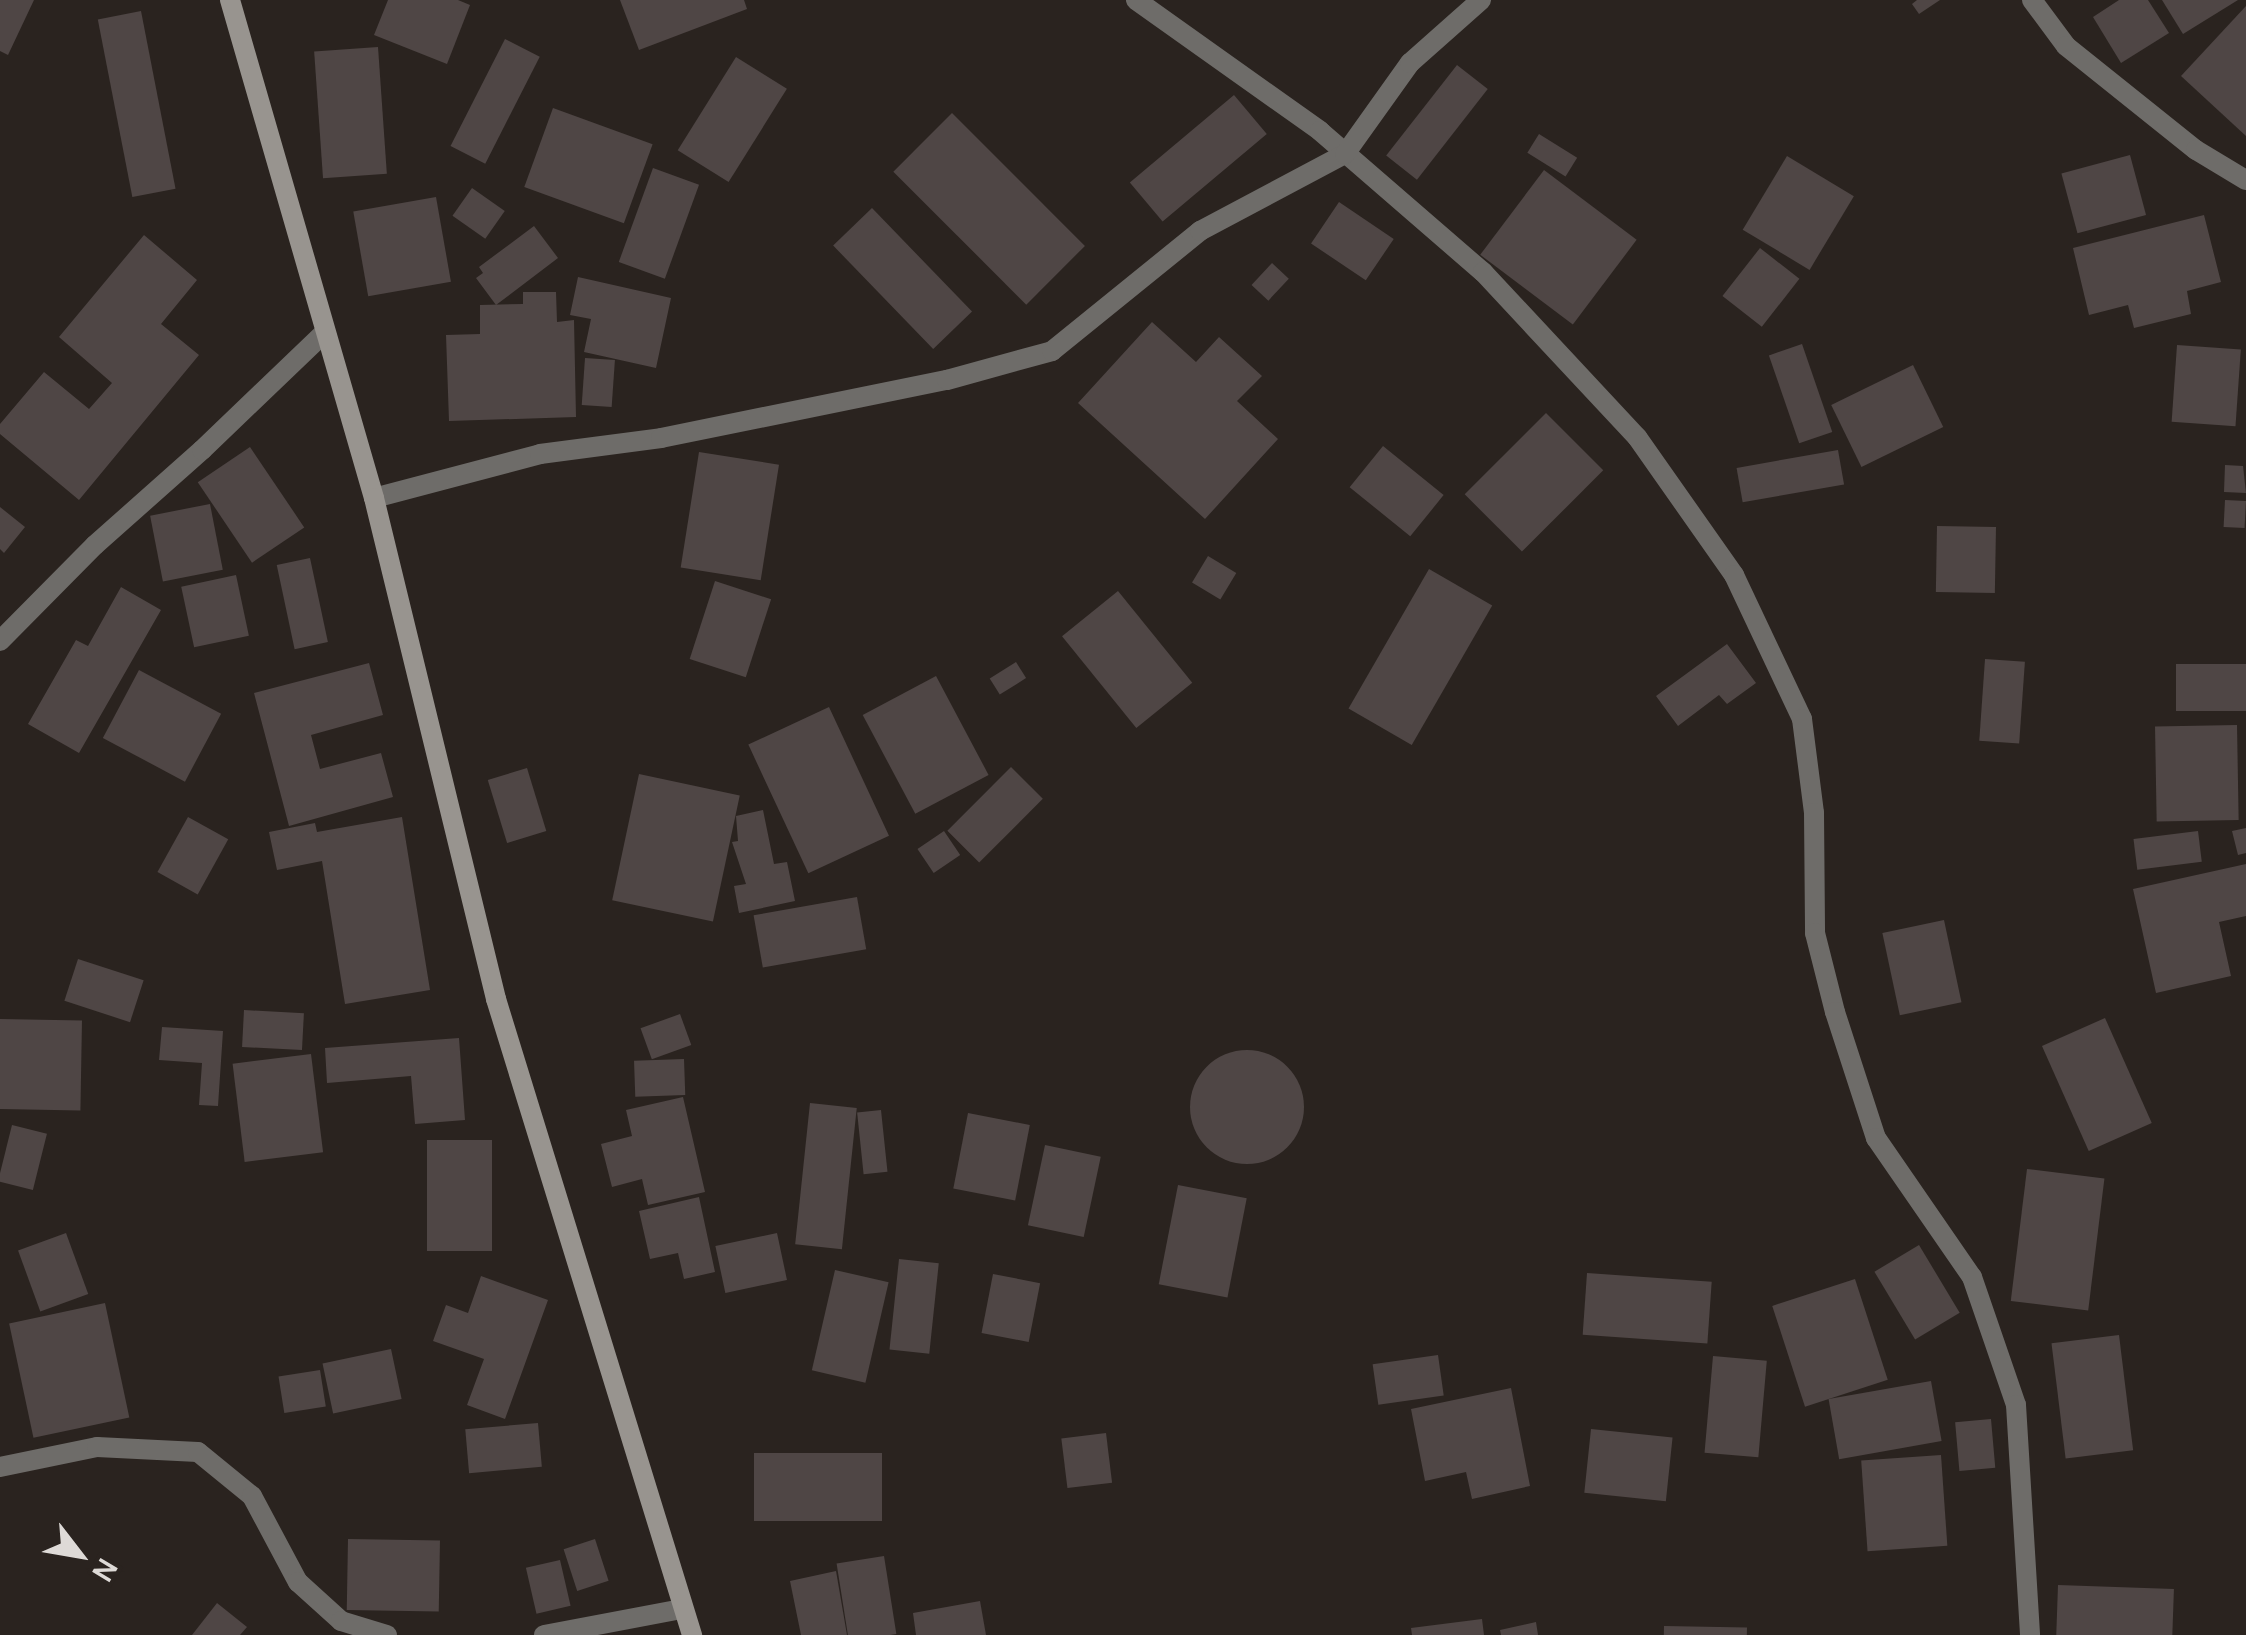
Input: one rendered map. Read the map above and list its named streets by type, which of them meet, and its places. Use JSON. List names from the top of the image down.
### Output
{
  "north": "bottom right"
}
